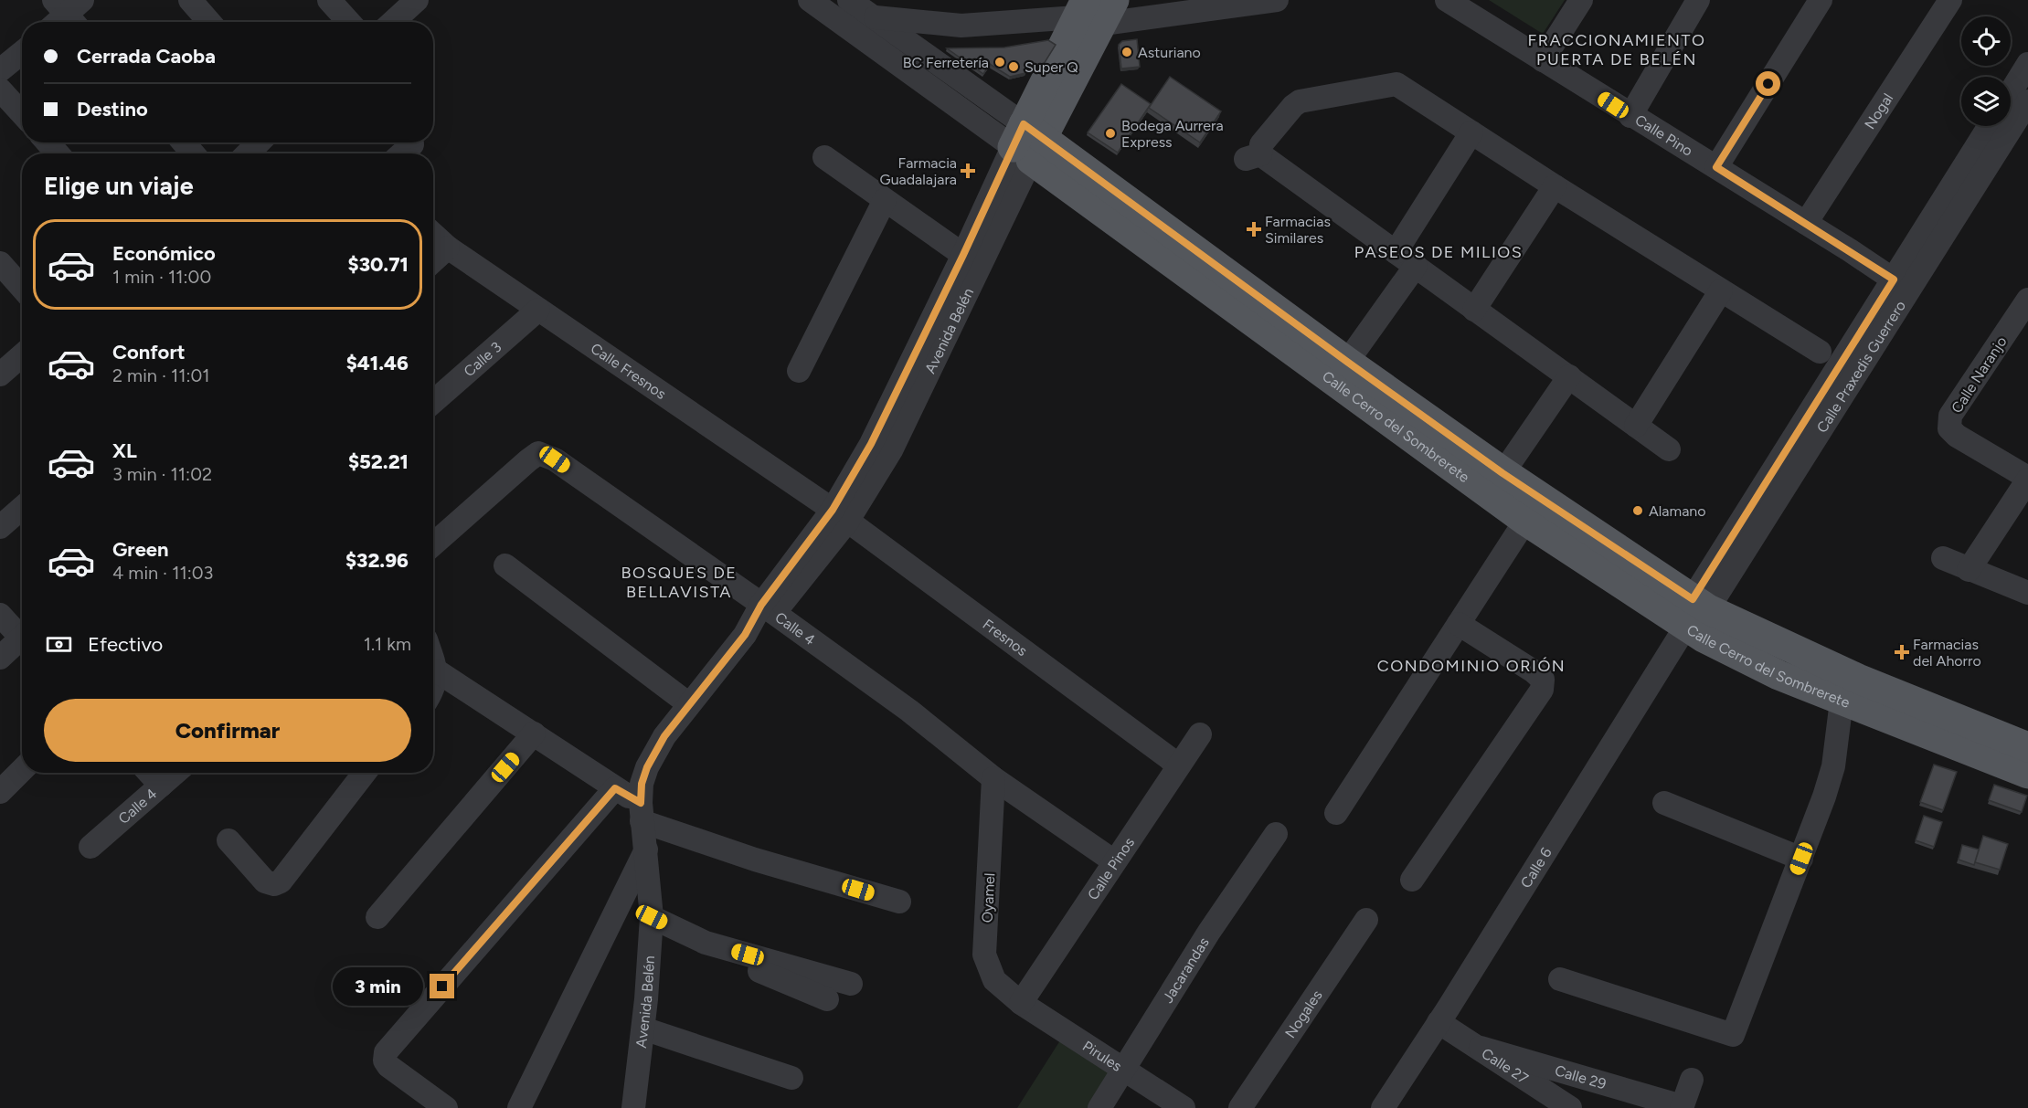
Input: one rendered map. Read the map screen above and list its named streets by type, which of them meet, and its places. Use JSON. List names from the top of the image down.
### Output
{
  "streets": {
    "main road": ["Avenida Belén", "Calle Cerro del Sombrerete"],
    "street": [
      "Nogal",
      "Calle Pino",
      "Calle 3",
      "Calle Praxedis Guerrero",
      "Calle Fresnos",
      "Calle Naranjo",
      "Calle 4",
      "Fresnos",
      "Calle 6",
      "Calle Pinos",
      "Oyamel",
      "Jacarandas",
      "Nogales",
      "Pirules",
      "Calle 27",
      "Calle 29"
    ]
  },
  "crossings": [
    ["Nogal", "Calle Pino"],
    ["Calle Pino", "Calle Praxedis Guerrero"],
    ["Avenida Belén", "Calle Fresnos"],
    ["Avenida Belén", "Calle Cerro del Sombrerete"],
    ["Avenida Belén", "Calle 4"],
    ["Avenida Belén", "Fresnos"],
    ["Calle 3", "Calle Fresnos"],
    ["Calle Praxedis Guerrero", "Calle Cerro del Sombrerete"],
    ["Calle Praxedis Guerrero", "Calle 6"],
    ["Calle Fresnos", "Fresnos"],
    ["Calle Cerro del Sombrerete", "Calle 6"],
    ["Calle 4", "Calle Pinos"],
    ["Calle 4", "Oyamel"],
    ["Fresnos", "Calle Pinos"],
    ["Calle 6", "Calle 27"],
    ["Calle Pinos", "Oyamel"],
    ["Calle Pinos", "Pirules"],
    ["Oyamel", "Pirules"],
    ["Jacarandas", "Pirules"],
    ["Calle 27", "Calle 29"]
  ],
  "districts": [
    "FRACCIONAMIENTO PUERTA DE BELÉN",
    "PASEOS DE MILIOS",
    "BOSQUES DE BELLAVISTA",
    "CONDOMINIO ORIÓN"
  ],
  "places": {
    "other": [
      "Asturiano",
      "BC Ferretería",
      "Super Q",
      "Bodega Aurrera Express",
      "Alamano"
    ],
    "health": ["Farmacia Guadalajara", "Farmacias Similares", "Farmacias del Ahorro"]
  },
  "page": {
    "banner": ["Cerrada Caoba", "Destino"],
    "heading": "Elige un viaje",
    "list": [
      {
        "name": "Económico",
        "note": "1 min · 11:00",
        "value": "$30.71"
      },
      {
        "name": "Confort",
        "note": "2 min · 11:01",
        "value": "$41.46"
      },
      {
        "name": "XL",
        "note": "3 min · 11:02",
        "value": "$52.21"
      },
      {
        "name": "Green",
        "note": "4 min · 11:03",
        "value": "$32.96"
      }
    ],
    "pay": ["Efectivo", "1.1 km"],
    "buttons": "Confirmar",
    "bubble": "3 min"
  }
}
